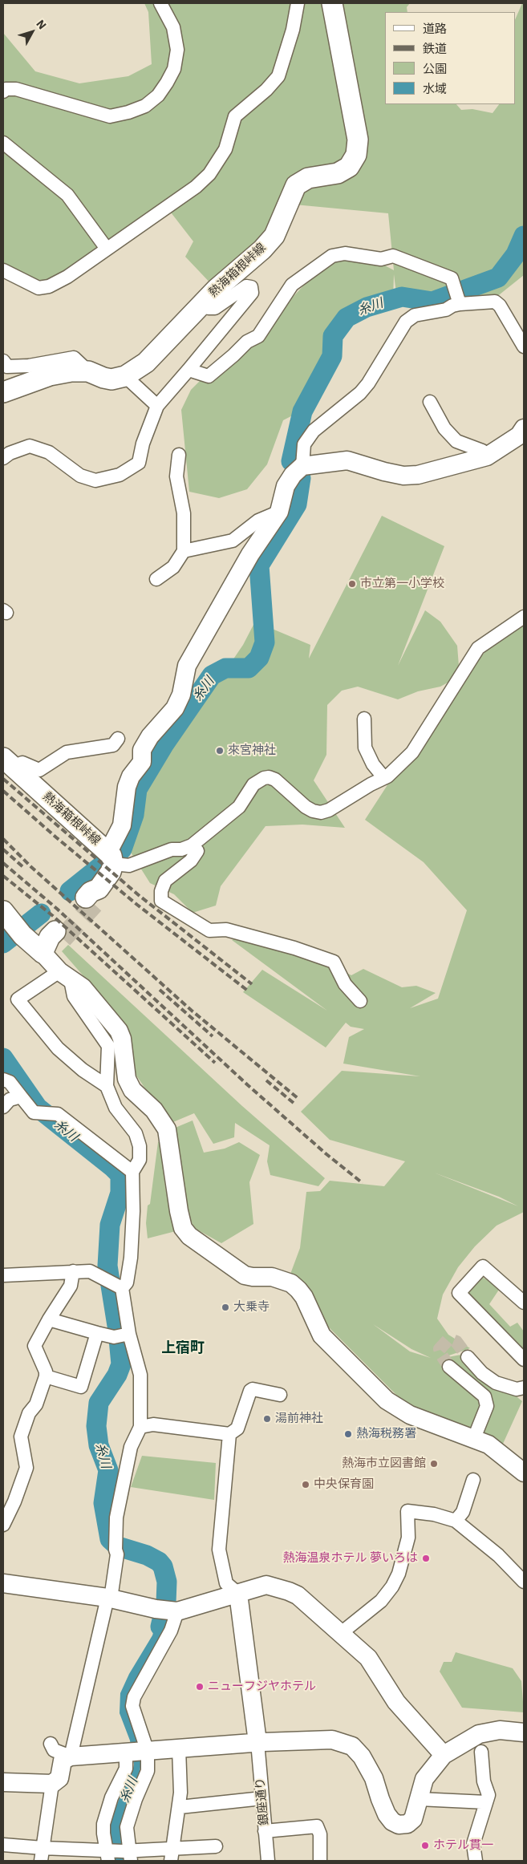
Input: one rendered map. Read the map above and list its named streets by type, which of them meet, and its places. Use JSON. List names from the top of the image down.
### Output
{
  "streets": {
    "main road": ["熱海箱根峠線"],
    "street": ["銀座通り"]
  },
  "districts": ["上宿町"],
  "water": ["糸川"],
  "places": [
    "市立第一小学校",
    "來宮神社",
    "大乗寺",
    "湯前神社",
    "熱海税務署",
    "熱海市立図書館",
    "中央保育園",
    "熱海温泉ホテル 夢いろは",
    "ニューフジヤホテル",
    "ホテル貫一"
  ],
  "legend": [
    "道路",
    "鉄道",
    "公園",
    "水域"
  ],
  "north": "top right"
}
